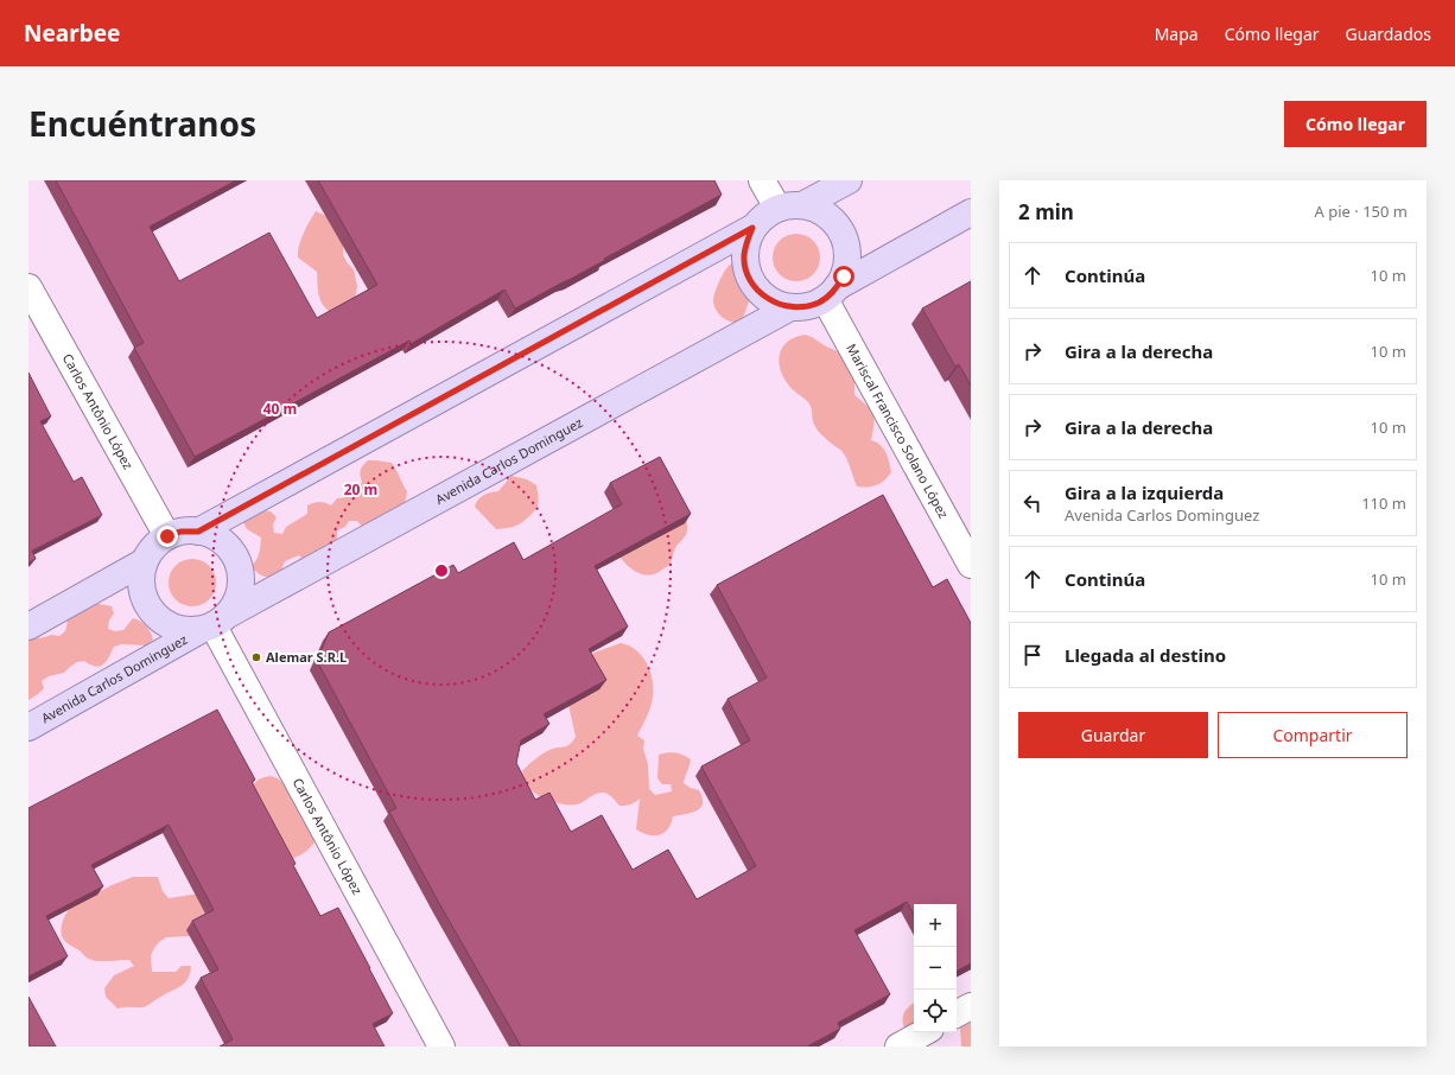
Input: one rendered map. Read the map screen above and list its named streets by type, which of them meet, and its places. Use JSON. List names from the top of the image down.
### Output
{
  "streets": {
    "main road": ["Avenida Carlos Dominguez"],
    "street": ["Carlos Antônio López", "Mariscal Francisco Solano López"]
  },
  "crossings": [
    ["Carlos Antônio López", "Avenida Carlos Dominguez"],
    ["Mariscal Francisco Solano López", "Avenida Carlos Dominguez"]
  ],
  "places": ["Alemar S.R.L"],
  "page": {
    "header": "Nearbee",
    "nav": ["Mapa", "Cómo llegar", "Guardados"],
    "title": "Encuéntranos",
    "buttons": [
      "Cómo llegar",
      ["Guardar", "Compartir"]
    ],
    "heading": ["2 min", "A pie · 150 m"],
    "list": [
      ["Continúa", "10 m"],
      ["Gira a la derecha", "10 m"],
      ["Gira a la derecha", "10 m"],
      ["Gira a la izquierda", "Avenida Carlos Dominguez", "110 m"],
      ["Continúa", "10 m"],
      "Llegada al destino"
    ],
    "map_buttons": ["+", "−"]
  },
  "rings": ["40 m", "20 m"]
}
